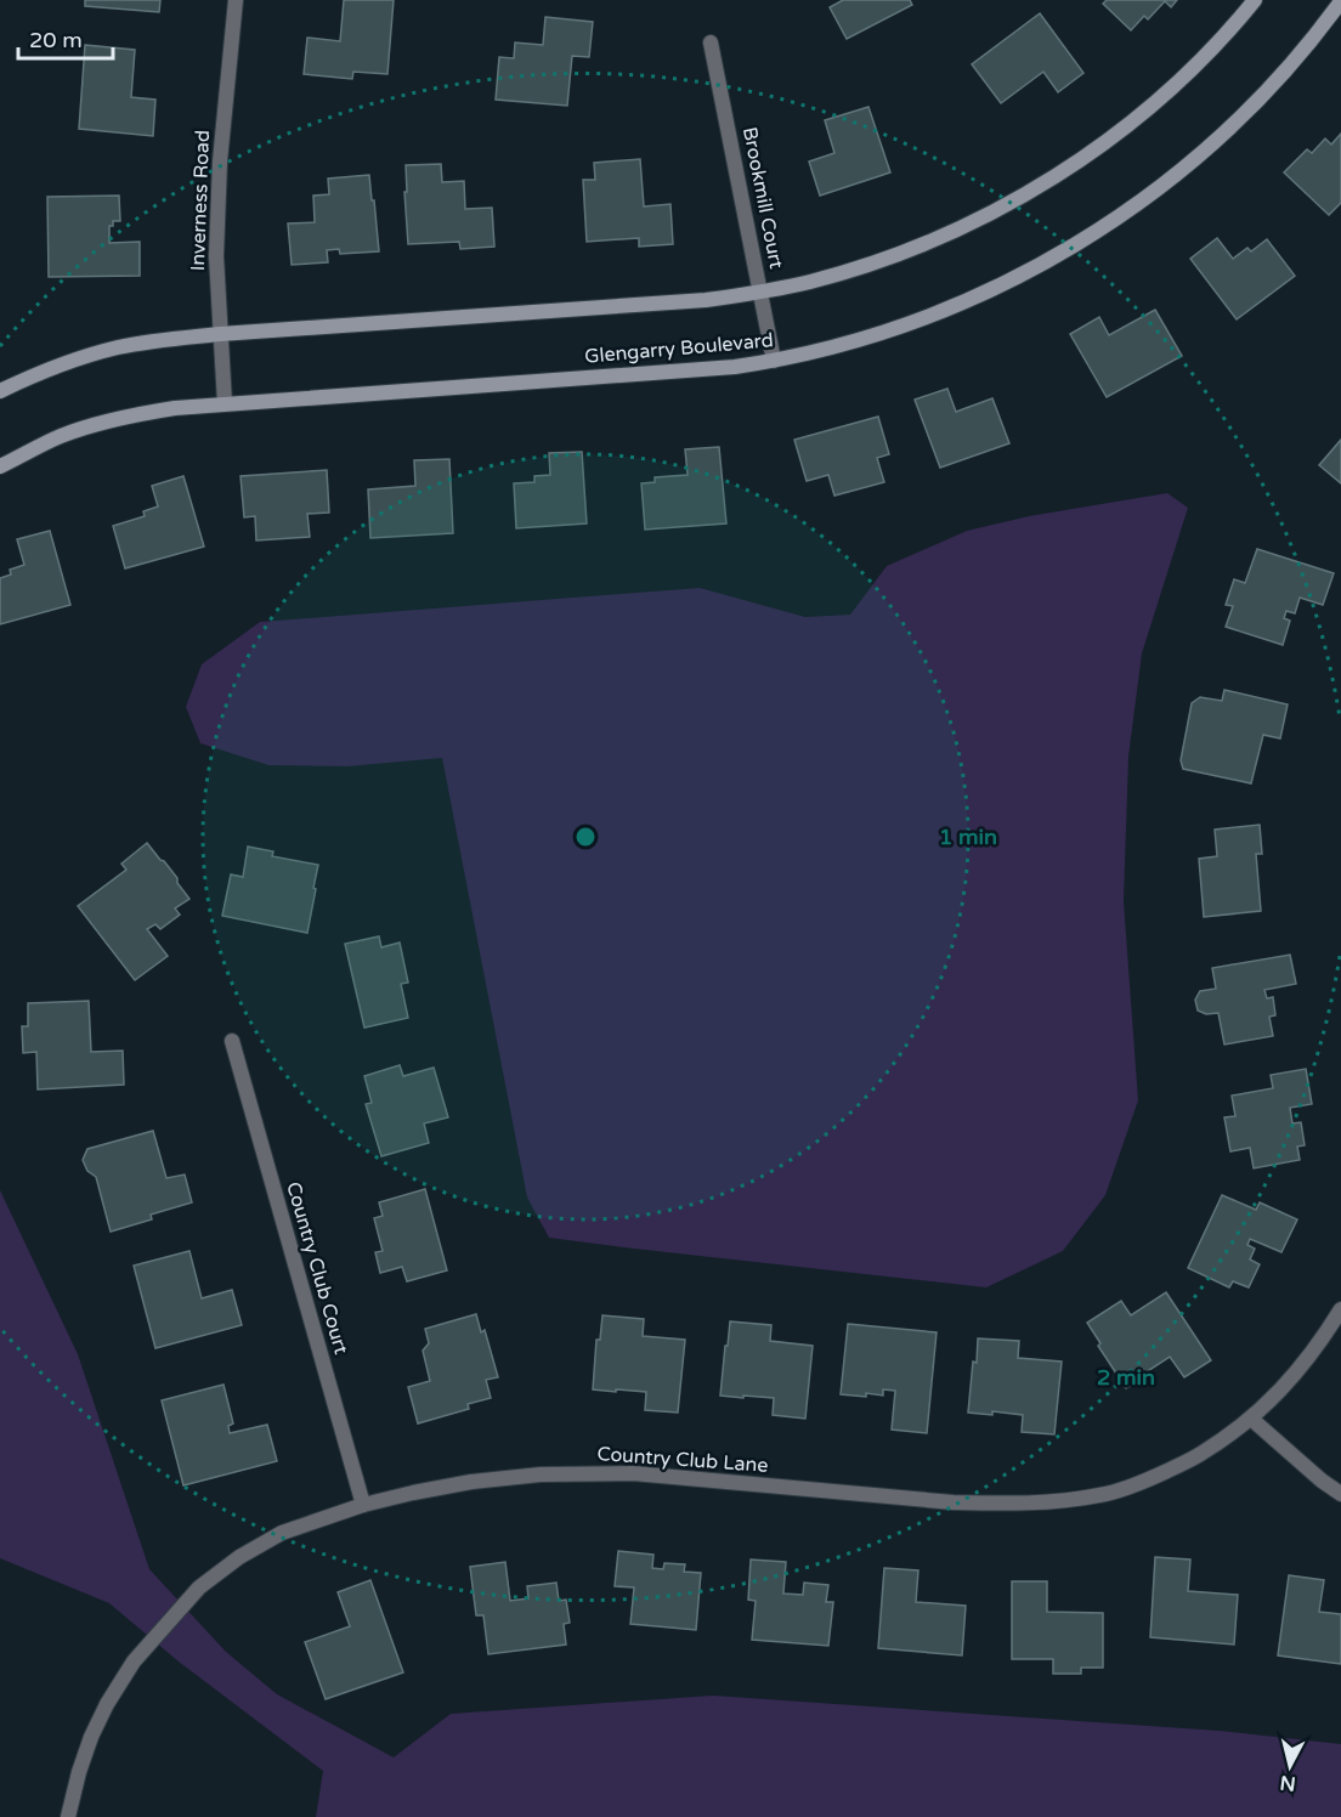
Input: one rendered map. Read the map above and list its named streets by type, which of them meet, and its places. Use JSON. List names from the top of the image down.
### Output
{
  "streets": {
    "street": [
      "Brookmill Court",
      "Inverness Road",
      "Glengarry Boulevard",
      "Country Club Court",
      "Country Club Lane"
    ]
  },
  "crossings": [
    ["Brookmill Court", "Glengarry Boulevard"],
    ["Inverness Road", "Glengarry Boulevard"],
    ["Country Club Court", "Country Club Lane"]
  ],
  "scale_bar": "20 m",
  "north": "bottom",
  "rings": ["1 min", "2 min"]
}
